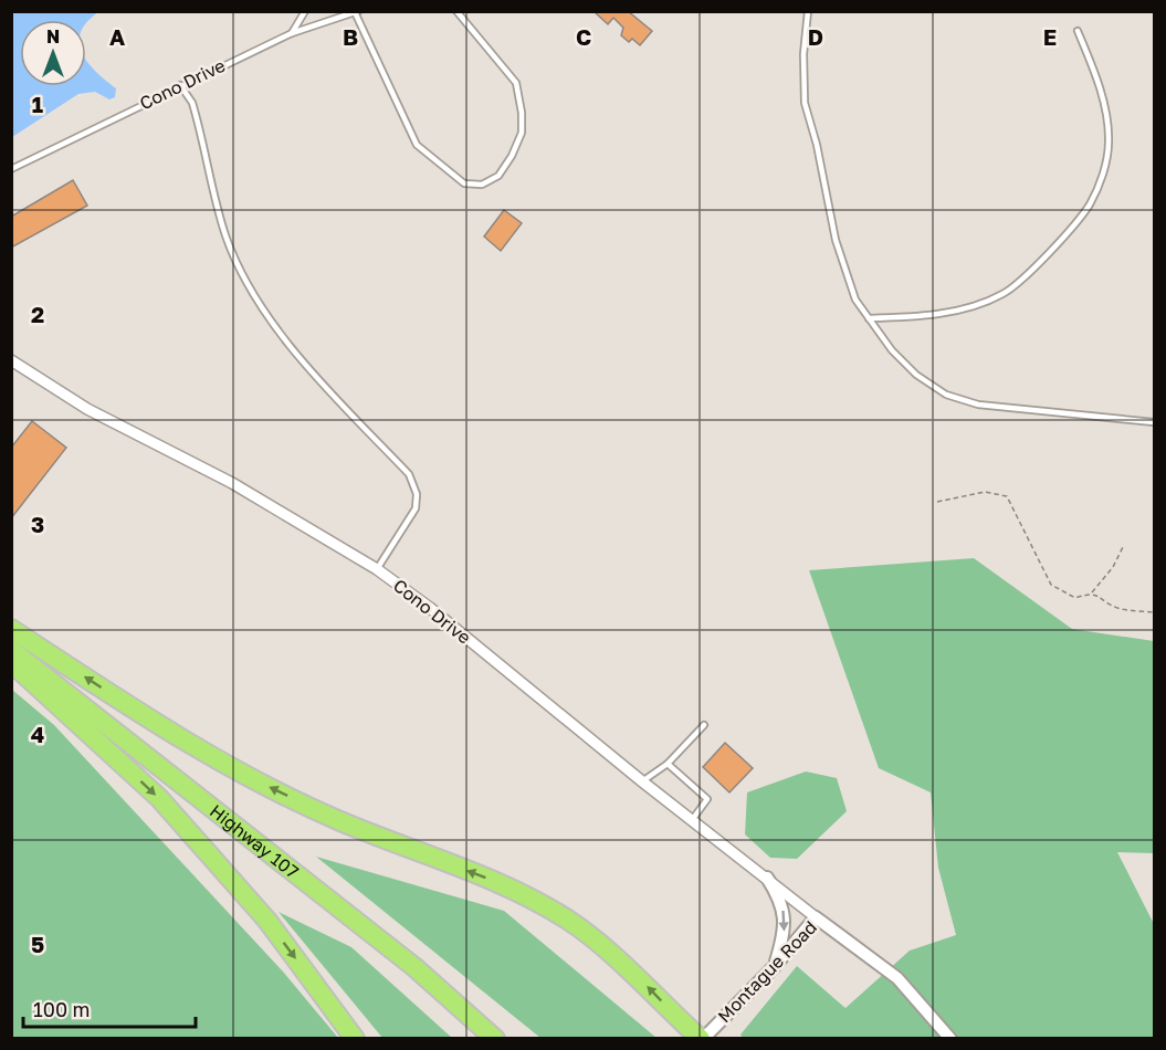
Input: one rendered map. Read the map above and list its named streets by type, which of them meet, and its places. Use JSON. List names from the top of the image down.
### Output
{
  "streets": {
    "highway": ["Highway 107"],
    "street": ["Cono Drive", "Montague Road"]
  },
  "crossings": [
    ["Cono Drive", "Montague Road"]
  ],
  "scale_bar": "100 m",
  "north": "top",
  "grid": {
    "columns": [
      "A",
      "B",
      "C",
      "D",
      "E"
    ],
    "rows": [
      "1",
      "2",
      "3",
      "4",
      "5"
    ]
  }
}
